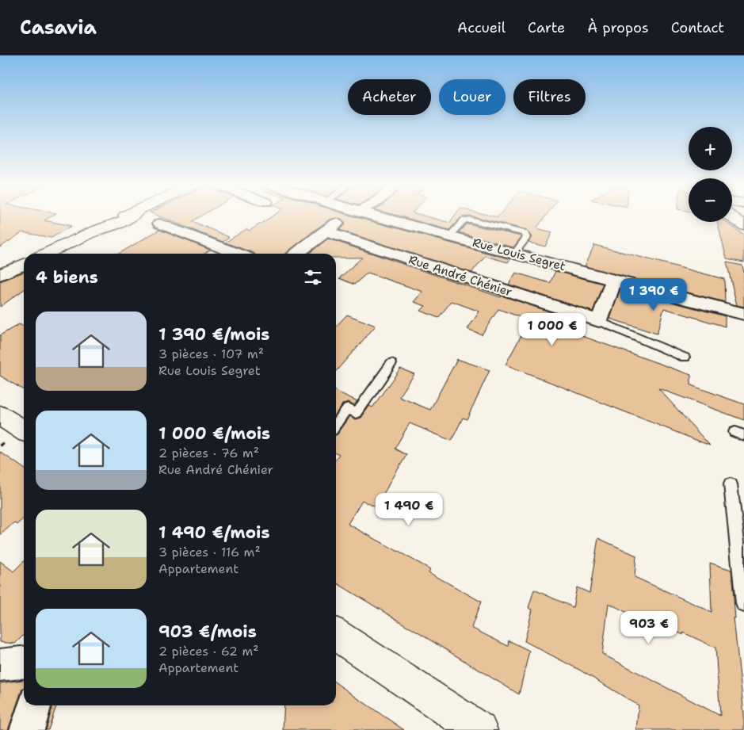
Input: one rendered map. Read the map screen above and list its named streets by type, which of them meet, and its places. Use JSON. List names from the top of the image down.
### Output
{
  "streets": {
    "street": ["Rue Louis Segret", "Rue André Chénier"]
  },
  "page": {
    "header": "Casavia",
    "nav": [
      "Accueil",
      "Carte",
      "À propos",
      "Contact"
    ],
    "chip": ["Acheter", "Louer", "Filtres"],
    "map_buttons": ["+", "−"],
    "heading": "4 biens",
    "price": [
      "1 390 €",
      "1 000 €",
      "1 490 €",
      "903 €"
    ],
    "list": [
      {
        "name": "1 390 €/mois",
        "note": "3 pièces · 107 m² · Rue Louis Segret"
      },
      {
        "name": "1 000 €/mois",
        "note": "2 pièces · 76 m² · Rue André Chénier"
      },
      {
        "name": "1 490 €/mois",
        "note": "3 pièces · 116 m² · Appartement"
      },
      {
        "name": "903 €/mois",
        "note": "2 pièces · 62 m² · Appartement"
      }
    ]
  }
}
